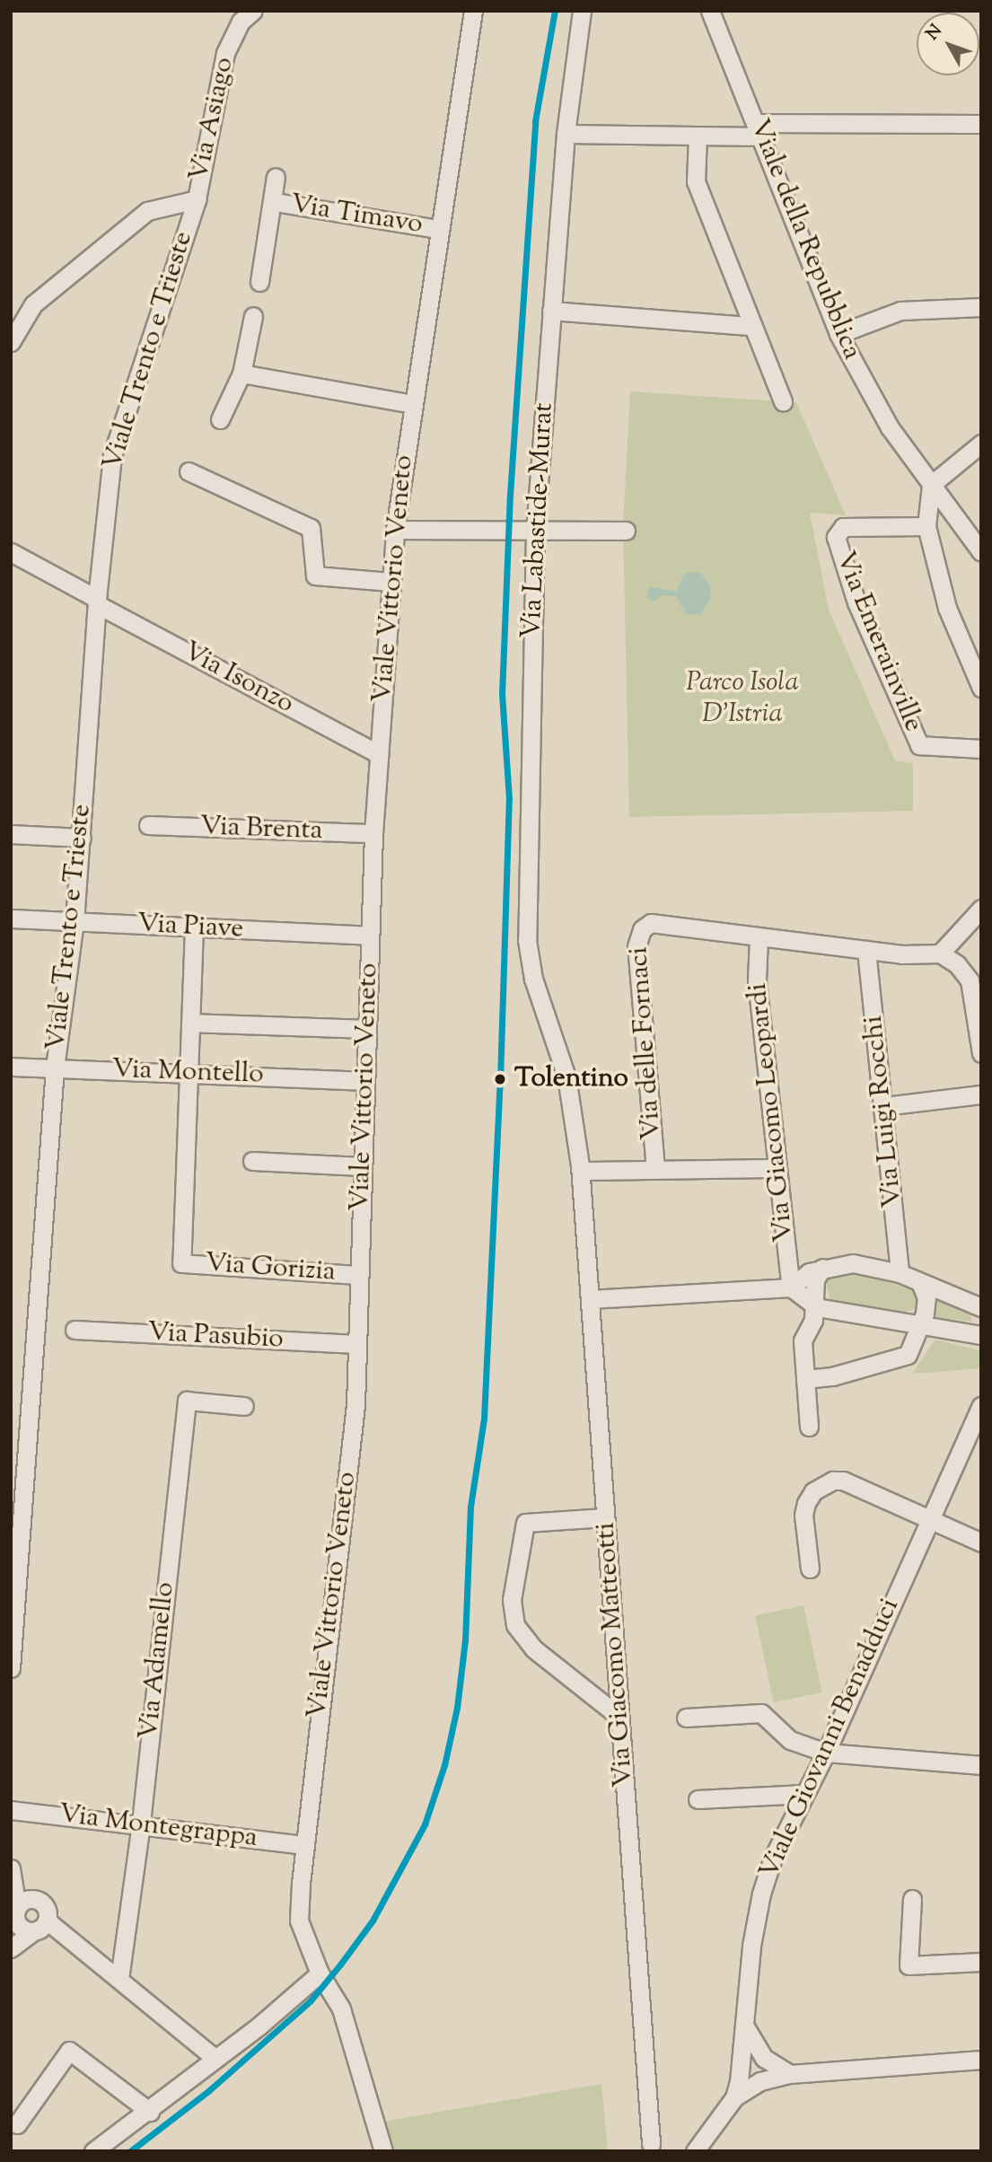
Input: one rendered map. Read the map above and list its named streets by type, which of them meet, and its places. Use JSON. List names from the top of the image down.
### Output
{
  "streets": {
    "street": [
      "Via Asiago",
      "Via Timavo",
      "Viale della Repubblica",
      "Viale Trento e Trieste",
      "Via Labastide-Murat",
      "Viale Vittorio Veneto",
      "Via Emerainville",
      "Via Isonzo",
      "Via Brenta",
      "Via Piave",
      "Via delle Fornaci",
      "Via Montello",
      "Via Luigi Rocchi",
      "Via Giacomo Leopardi",
      "Via Gorizia",
      "Via Pasubio",
      "Via Giacomo Matteotti",
      "Via Adamello",
      "Viale Giovanni Benadduci",
      "Via Montegrappa"
    ]
  },
  "crossings": [
    ["Via Asiago", "Viale Trento e Trieste"],
    ["Via Timavo", "Viale Vittorio Veneto"],
    ["Viale Trento e Trieste", "Via Isonzo"],
    ["Viale Trento e Trieste", "Via Piave"],
    ["Viale Trento e Trieste", "Via Montello"],
    ["Via Labastide-Murat", "Via delle Fornaci"],
    ["Via Labastide-Murat", "Via Giacomo Matteotti"],
    ["Viale Vittorio Veneto", "Via Isonzo"],
    ["Viale Vittorio Veneto", "Via Brenta"],
    ["Viale Vittorio Veneto", "Via Piave"],
    ["Viale Vittorio Veneto", "Via Montello"],
    ["Viale Vittorio Veneto", "Via Gorizia"],
    ["Viale Vittorio Veneto", "Via Pasubio"],
    ["Viale Vittorio Veneto", "Via Montegrappa"],
    ["Via delle Fornaci", "Via Giacomo Leopardi"],
    ["Via delle Fornaci", "Via Giacomo Matteotti"],
    ["Via Montello", "Via Gorizia"],
    ["Via Adamello", "Via Montegrappa"]
  ],
  "parks": ["Parco Isola D'Istria"],
  "places": ["Tolentino"],
  "north": "top left"
}
